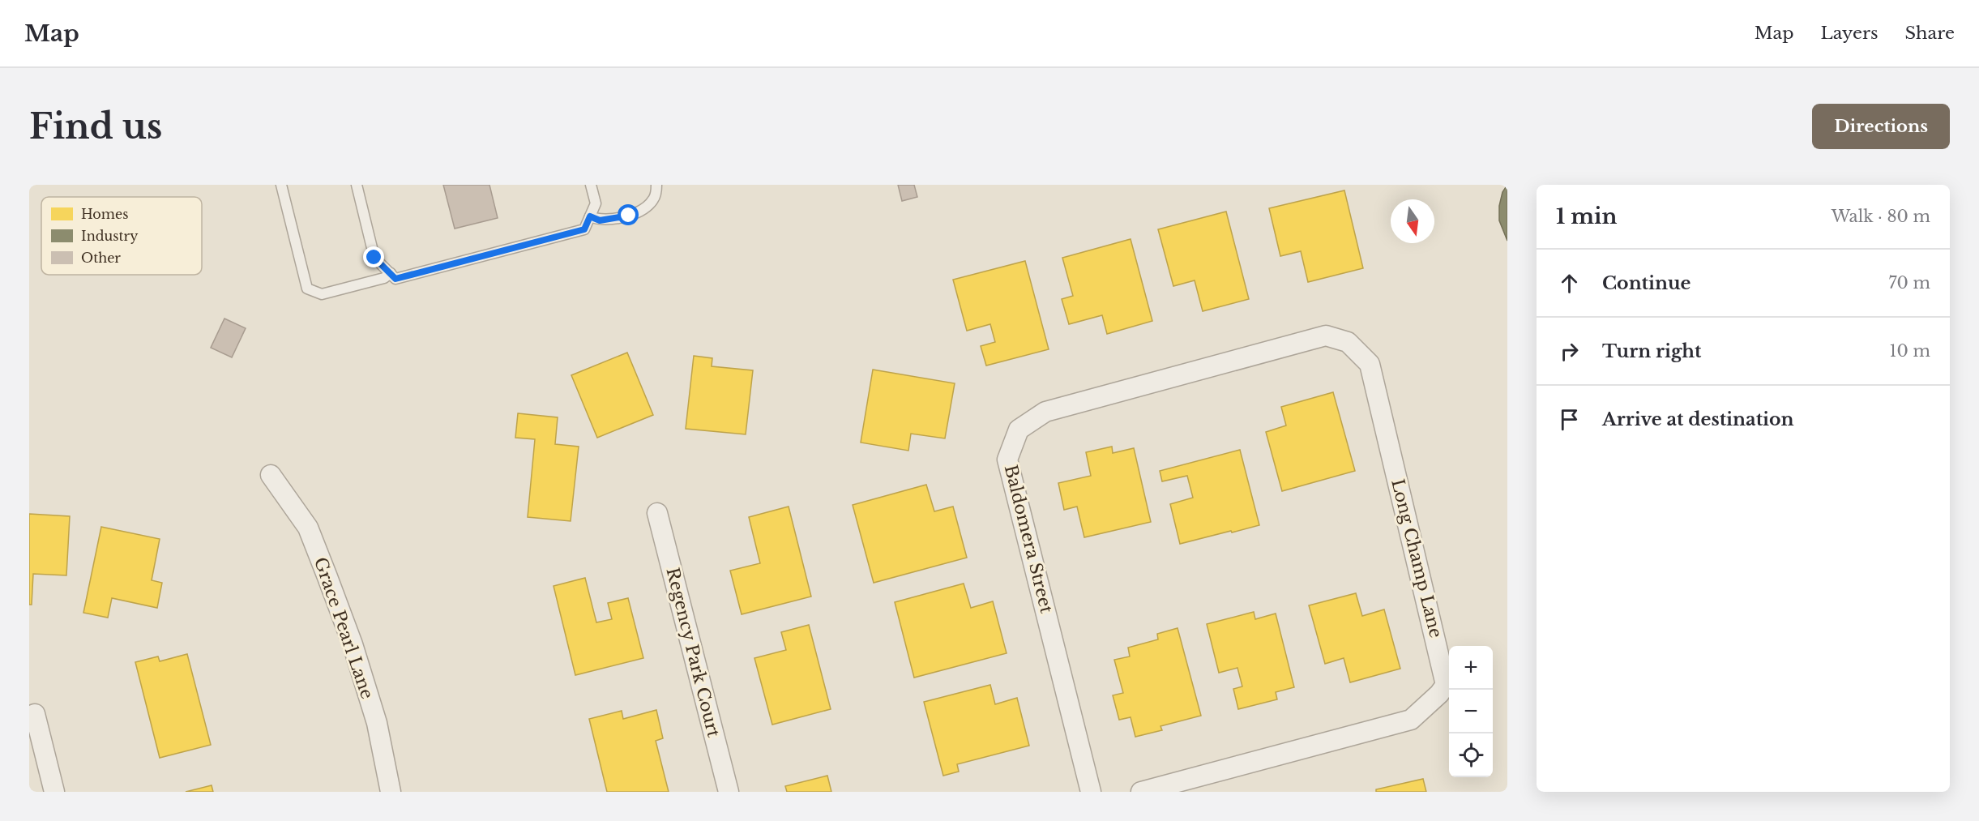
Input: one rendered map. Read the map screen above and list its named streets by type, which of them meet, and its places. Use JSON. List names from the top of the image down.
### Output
{
  "streets": {
    "street": [
      "Baldomera Street",
      "Long Champ Lane",
      "Grace Pearl Lane",
      "Regency Park Court"
    ]
  },
  "crossings": [
    ["Baldomera Street", "Long Champ Lane"]
  ],
  "legend": ["Homes", "Industry", "Other"],
  "north": "bottom",
  "page": {
    "header": "Map",
    "nav": ["Map", "Layers", "Share"],
    "buttons": "Directions",
    "title": "Find us",
    "heading": ["1 min", "Walk · 80 m"],
    "list": [
      ["Continue", "70 m"],
      ["Turn right", "10 m"],
      "Arrive at destination"
    ],
    "map_buttons": ["+", "−"]
  }
}
